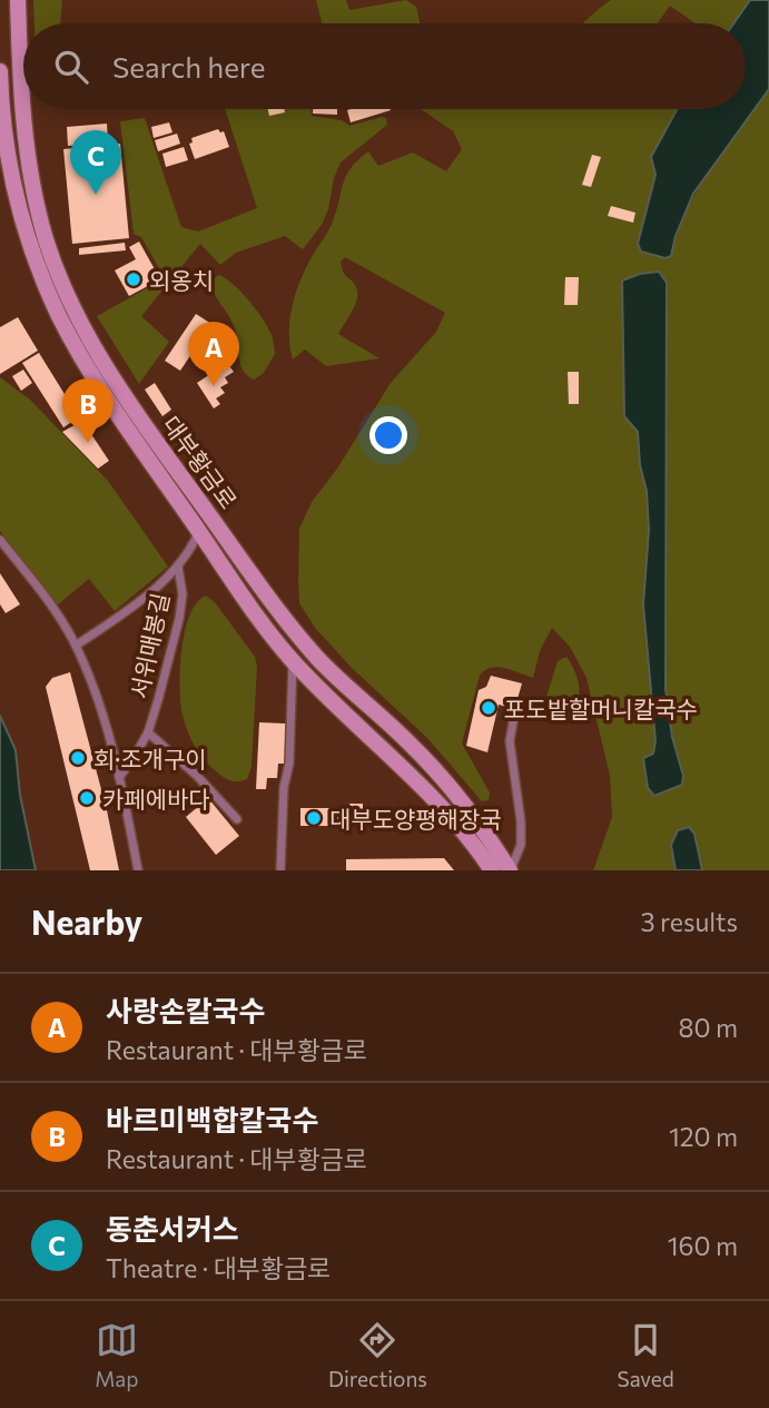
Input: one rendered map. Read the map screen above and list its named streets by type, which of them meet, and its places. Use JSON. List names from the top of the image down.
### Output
{
  "streets": {
    "main road": ["대부황금로"],
    "lane": ["서위매봉길"]
  },
  "crossings": [
    ["대부황금로", "서위매봉길"]
  ],
  "places": [
    "외옹치",
    "포도밭할머니칼국수",
    "회·조개구이",
    "카페에바다",
    "대부도양평해장국"
  ],
  "page": {
    "search": "Search here",
    "pins": ["C", "A", "B"],
    "heading": ["Nearby", "3 results"],
    "list": [
      {
        "mark": "A",
        "name": "사랑손칼국수",
        "note": "Restaurant · 대부황금로",
        "value": "80 m"
      },
      {
        "mark": "B",
        "name": "바르미백합칼국수",
        "note": "Restaurant · 대부황금로",
        "value": "120 m"
      },
      {
        "mark": "C",
        "name": "동춘서커스",
        "note": "Theatre · 대부황금로",
        "value": "160 m"
      }
    ],
    "nav": ["Map", "Directions", "Saved"]
  }
}
